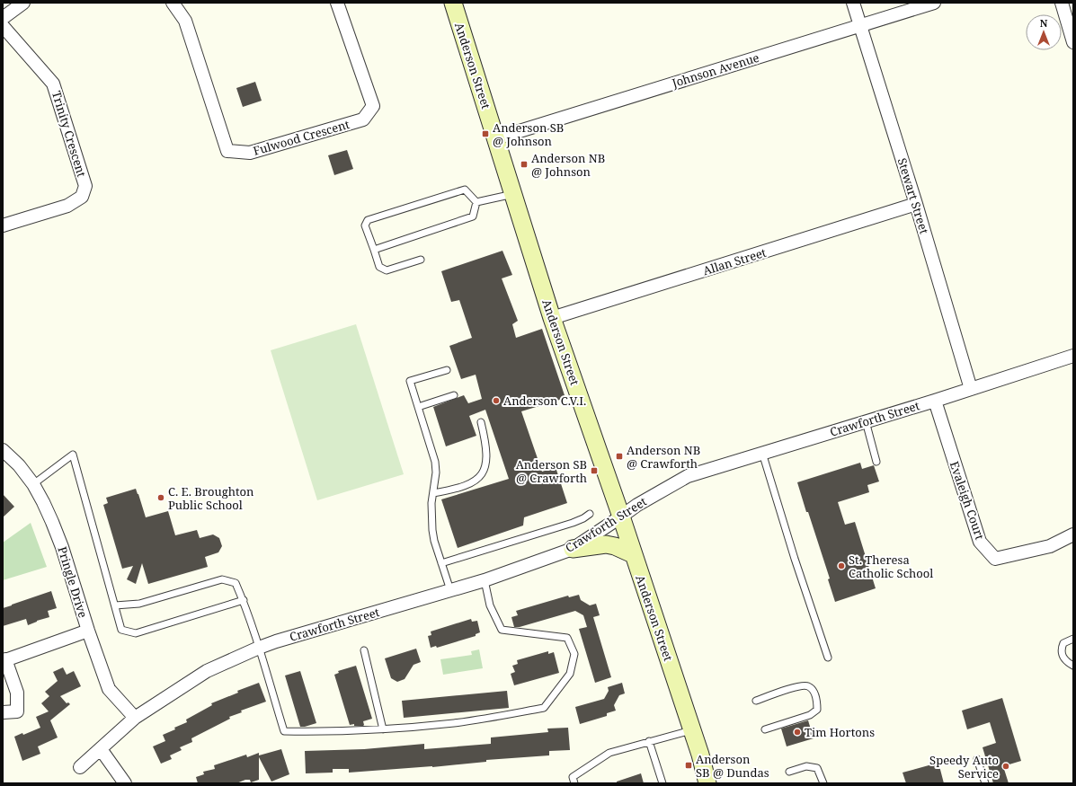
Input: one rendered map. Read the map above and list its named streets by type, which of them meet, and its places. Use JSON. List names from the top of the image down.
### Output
{
  "streets": {
    "main road": ["Anderson Street"],
    "street": [
      "Johnson Avenue",
      "Trinity Crescent",
      "Fulwood Crescent",
      "Stewart Street",
      "Allan Street",
      "Crawforth Street",
      "Evaleigh Court",
      "Pringle Drive"
    ]
  },
  "crossings": [
    ["Anderson Street", "Johnson Avenue"],
    ["Anderson Street", "Allan Street"],
    ["Anderson Street", "Crawforth Street"],
    ["Johnson Avenue", "Stewart Street"],
    ["Stewart Street", "Allan Street"],
    ["Stewart Street", "Crawforth Street"],
    ["Crawforth Street", "Evaleigh Court"],
    ["Crawforth Street", "Pringle Drive"]
  ],
  "places": {
    "transit": [
      "Anderson SB @ Johnson",
      "Anderson NB @ Johnson",
      "Anderson NB @ Crawforth",
      "Anderson SB @ Crawforth",
      "Anderson SB @ Dundas"
    ],
    "other": [
      "Anderson C.V.I.",
      "C. E. Broughton Public School",
      "St. Theresa Catholic School",
      "Tim Hortons",
      "Speedy Auto Service"
    ]
  },
  "north": "top"
}
